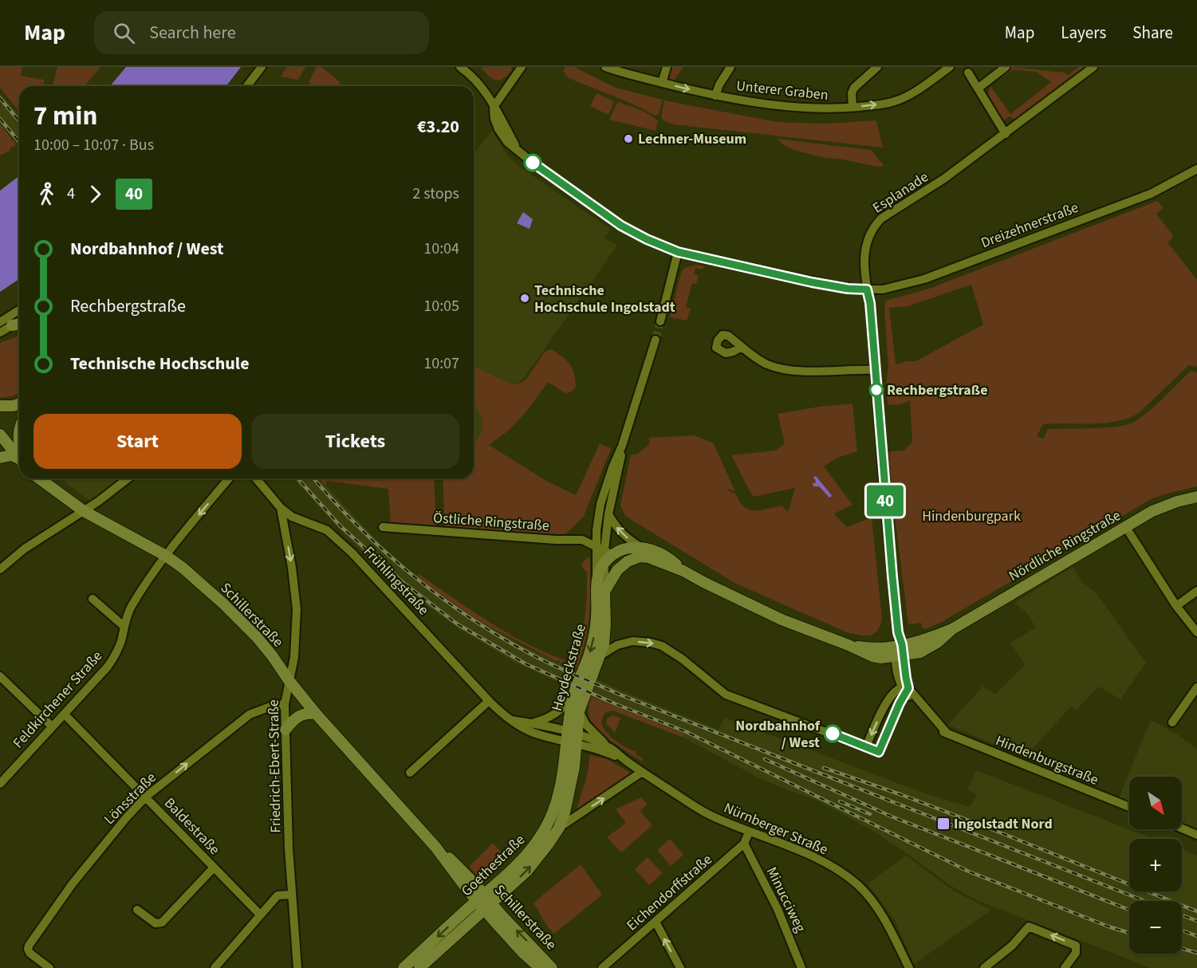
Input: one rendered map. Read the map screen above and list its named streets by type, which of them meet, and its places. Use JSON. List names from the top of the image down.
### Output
{
  "streets": {
    "main road": [
      "Nördliche Ringstraße",
      "Schillerstraße",
      "Heydeckstraße",
      "Goethestraße"
    ],
    "street": [
      "Unterer Graben",
      "Esplanade",
      "Dreizehnerstraße",
      "Östliche Ringstraße",
      "Frühlingstraße",
      "Feldkirchener Straße",
      "Hindenburgstraße",
      "Friedrich-Ebert-Straße",
      "Lönsstraße",
      "Baldestraße",
      "Nürnberger Straße",
      "Eichendorffstraße",
      "Minucciweg"
    ]
  },
  "crossings": [
    ["Esplanade", "Dreizehnerstraße"],
    ["Östliche Ringstraße", "Heydeckstraße"],
    ["Nördliche Ringstraße", "Hindenburgstraße"],
    ["Frühlingstraße", "Heydeckstraße"],
    ["Frühlingstraße", "Friedrich-Ebert-Straße"],
    ["Frühlingstraße", "Nürnberger Straße"],
    ["Frühlingstraße", "Goethestraße"],
    ["Schillerstraße", "Feldkirchener Straße"],
    ["Schillerstraße", "Friedrich-Ebert-Straße"],
    ["Schillerstraße", "Goethestraße"],
    ["Heydeckstraße", "Nürnberger Straße"],
    ["Heydeckstraße", "Goethestraße"],
    ["Feldkirchener Straße", "Baldestraße"],
    ["Friedrich-Ebert-Straße", "Lönsstraße"],
    ["Lönsstraße", "Baldestraße"],
    ["Nürnberger Straße", "Goethestraße"],
    ["Nürnberger Straße", "Eichendorffstraße"],
    ["Eichendorffstraße", "Minucciweg"]
  ],
  "one_way": ["Unterer Graben", "Friedrich-Ebert-Straße", "Lönsstraße"],
  "parks": ["Hindenburgpark"],
  "places": {
    "other": [
      "Lechner-Museum",
      "Technische Hochschule Ingolstadt",
      "Rechbergstraße",
      "Nordbahnhof / West"
    ],
    "transit": ["Ingolstadt Nord"]
  },
  "lines": ["bus line 40"],
  "north": "bottom right",
  "page": {
    "header": "Map",
    "search": "Search here",
    "nav": ["Map", "Layers", "Share"],
    "on_map": "40",
    "heading": ["7 min", "10:00 – 10:07 · Bus", "€3.20"],
    "legs": ["4", "40", "2 stops"],
    "list": [
      {
        "name": "Nordbahnhof / West",
        "value": "10:04"
      },
      {
        "name": "Rechbergstraße",
        "value": "10:05"
      },
      {
        "name": "Technische Hochschule",
        "value": "10:07"
      }
    ],
    "buttons": ["Start", "Tickets"],
    "map_buttons": ["+", "−"]
  }
}
